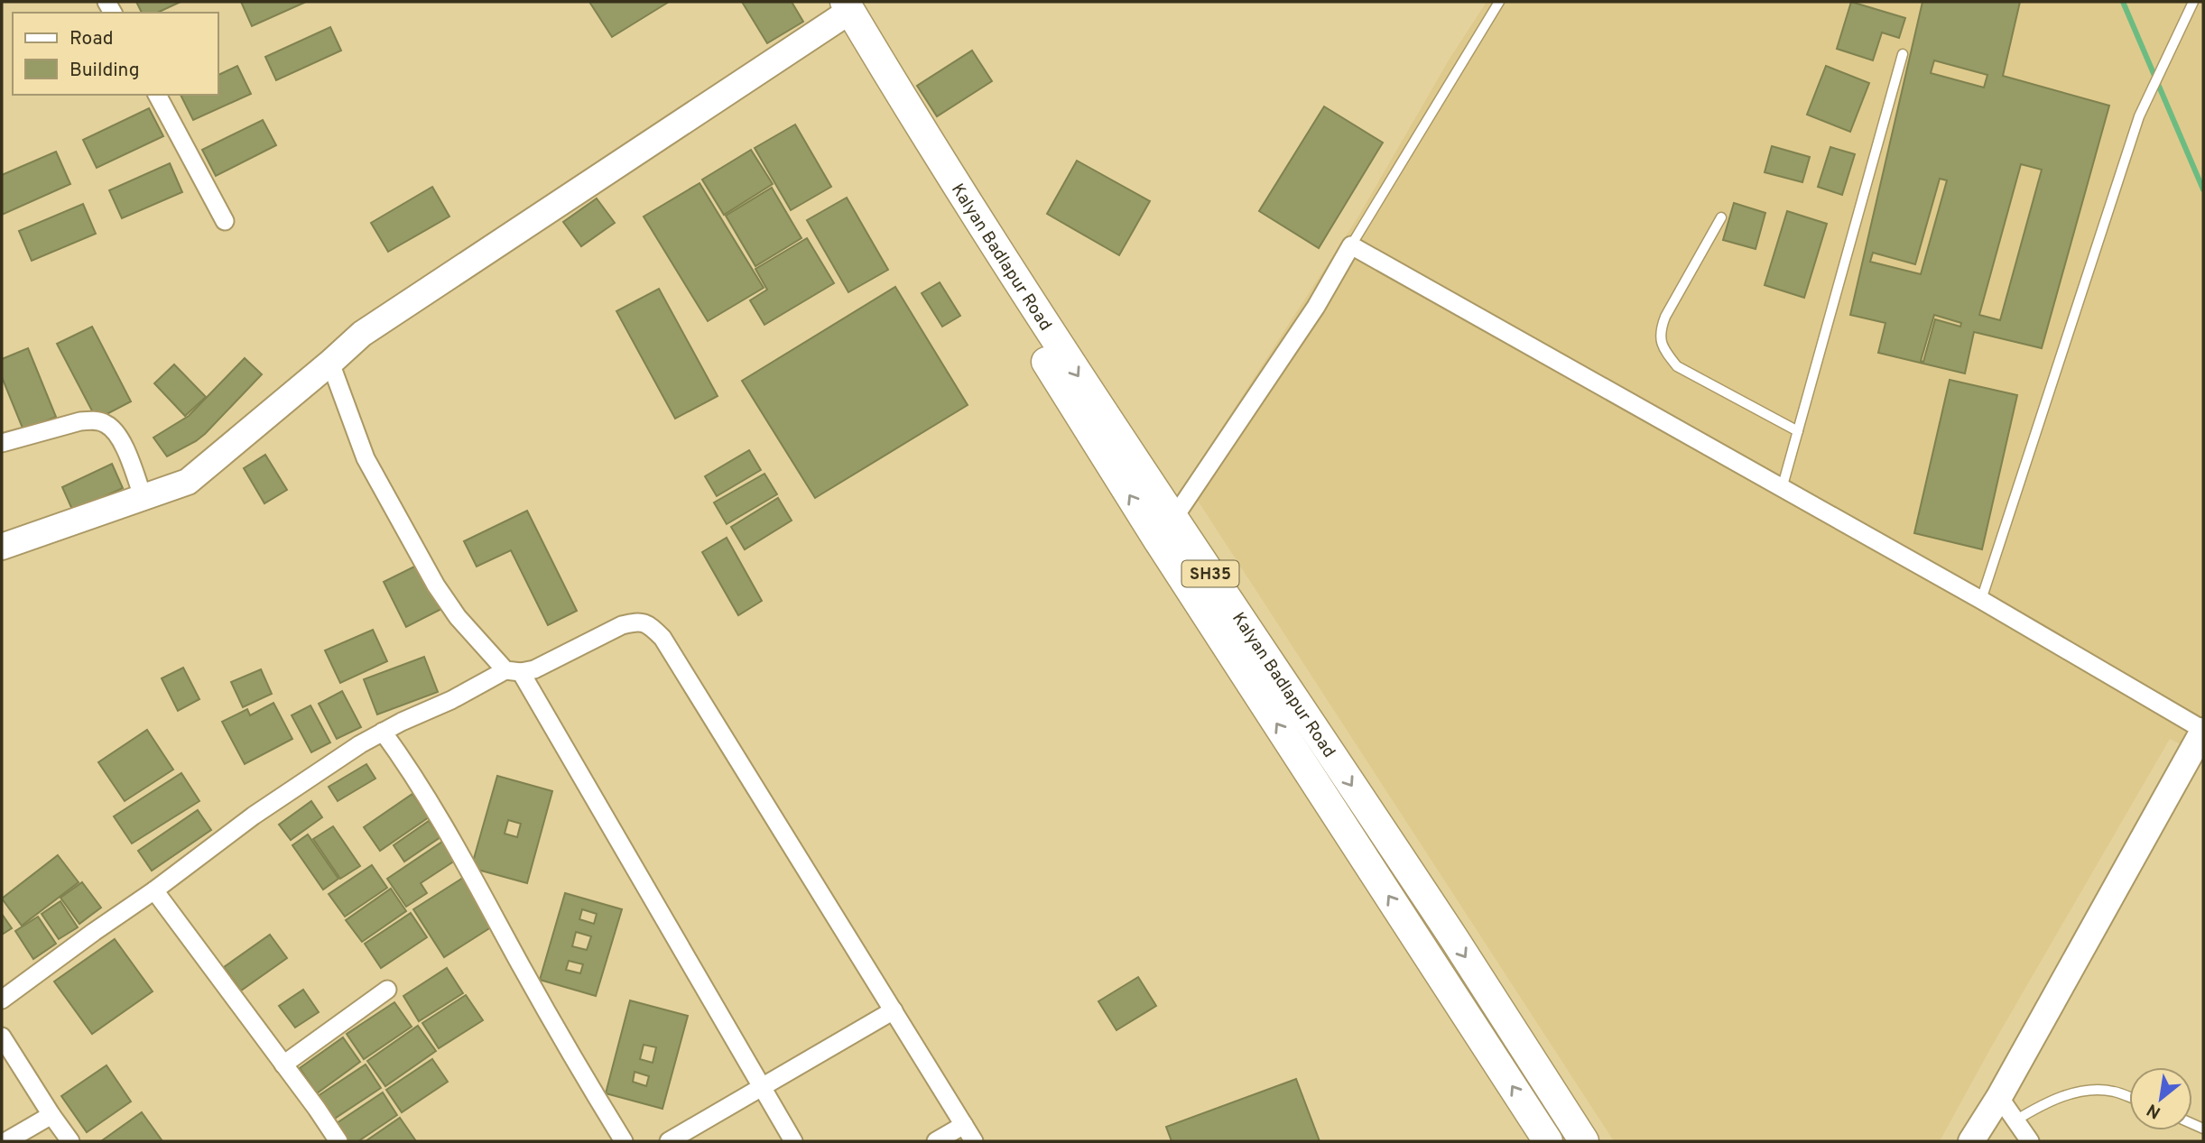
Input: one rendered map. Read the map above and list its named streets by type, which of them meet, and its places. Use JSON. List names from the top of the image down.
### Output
{
  "streets": {
    "main road": ["Kalyan Badlapur Road", "SH35"]
  },
  "legend": ["Road", "Building"],
  "north": "bottom left"
}
